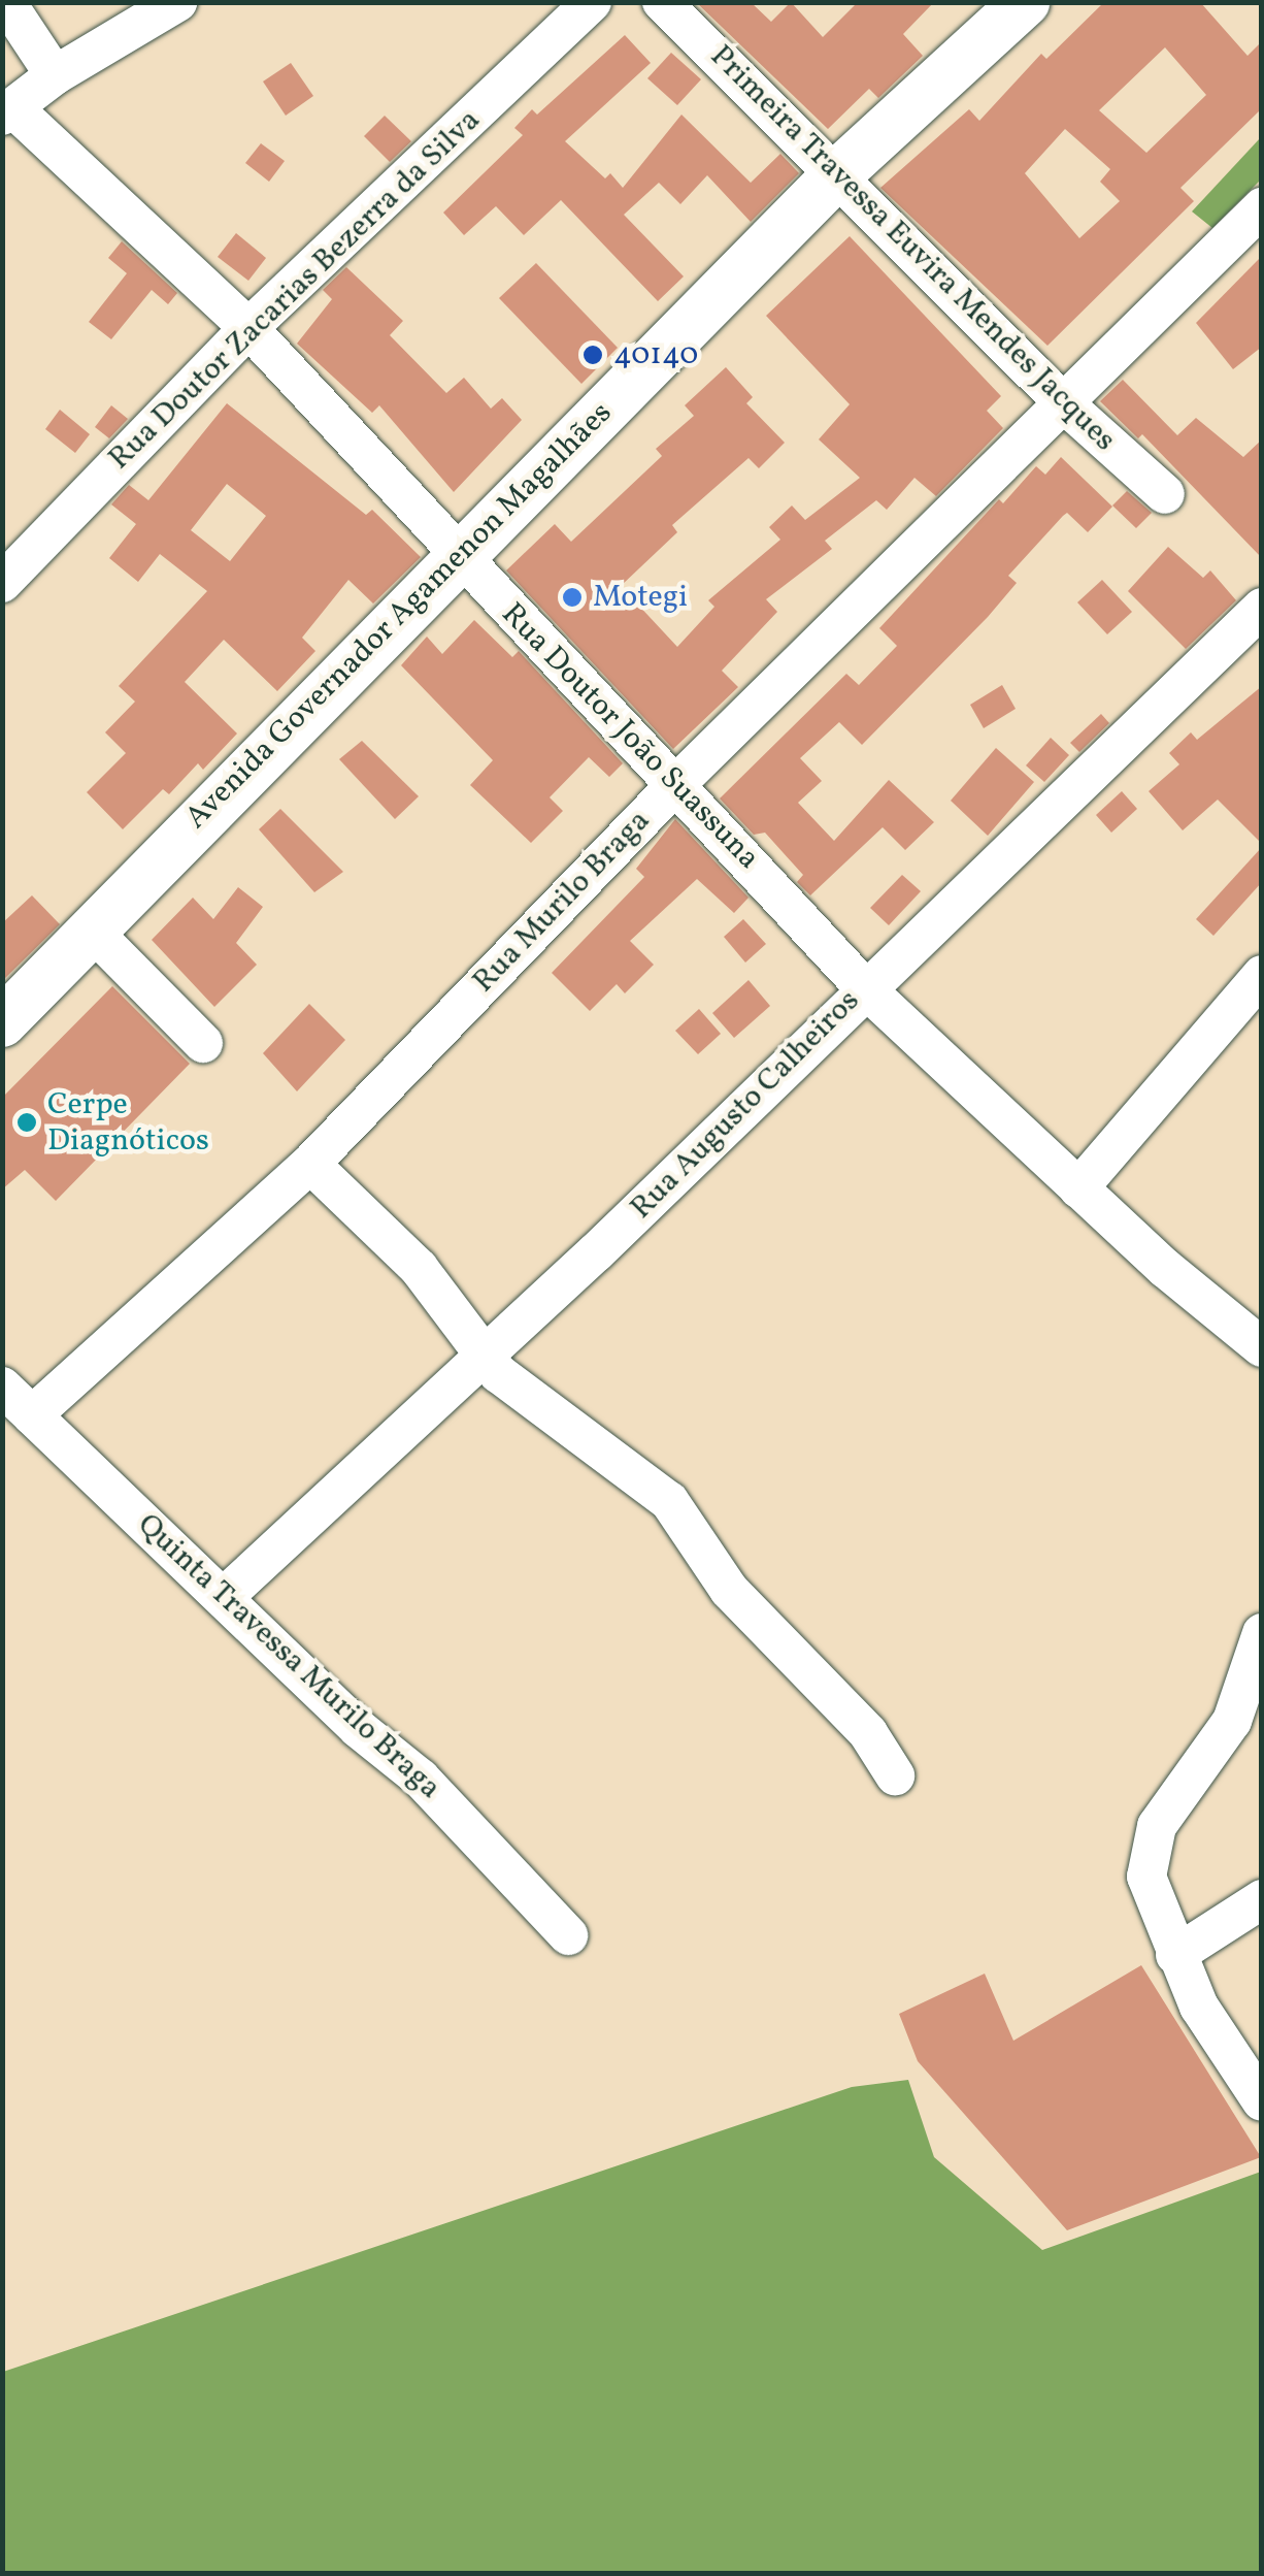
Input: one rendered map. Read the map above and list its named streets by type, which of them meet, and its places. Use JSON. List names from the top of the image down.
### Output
{
  "streets": {
    "main road": ["Avenida Governador Agamenon Magalhães"],
    "street": [
      "Primeira Travessa Euvira Mendes Jacques",
      "Rua Doutor Zacarias Bezerra da Silva",
      "Rua Doutor João Suassuna",
      "Rua Murilo Braga",
      "Rua Augusto Calheiros",
      "Quinta Travessa Murilo Braga"
    ]
  },
  "crossings": [
    ["Primeira Travessa Euvira Mendes Jacques", "Avenida Governador Agamenon Magalhães"],
    ["Primeira Travessa Euvira Mendes Jacques", "Rua Murilo Braga"],
    ["Rua Doutor Zacarias Bezerra da Silva", "Rua Doutor João Suassuna"],
    ["Avenida Governador Agamenon Magalhães", "Rua Doutor João Suassuna"],
    ["Rua Doutor João Suassuna", "Rua Murilo Braga"],
    ["Rua Doutor João Suassuna", "Rua Augusto Calheiros"],
    ["Rua Murilo Braga", "Quinta Travessa Murilo Braga"],
    ["Rua Augusto Calheiros", "Quinta Travessa Murilo Braga"]
  ],
  "places": ["40140", "Motegi", "Cerpe Diagnóticos"]
}
